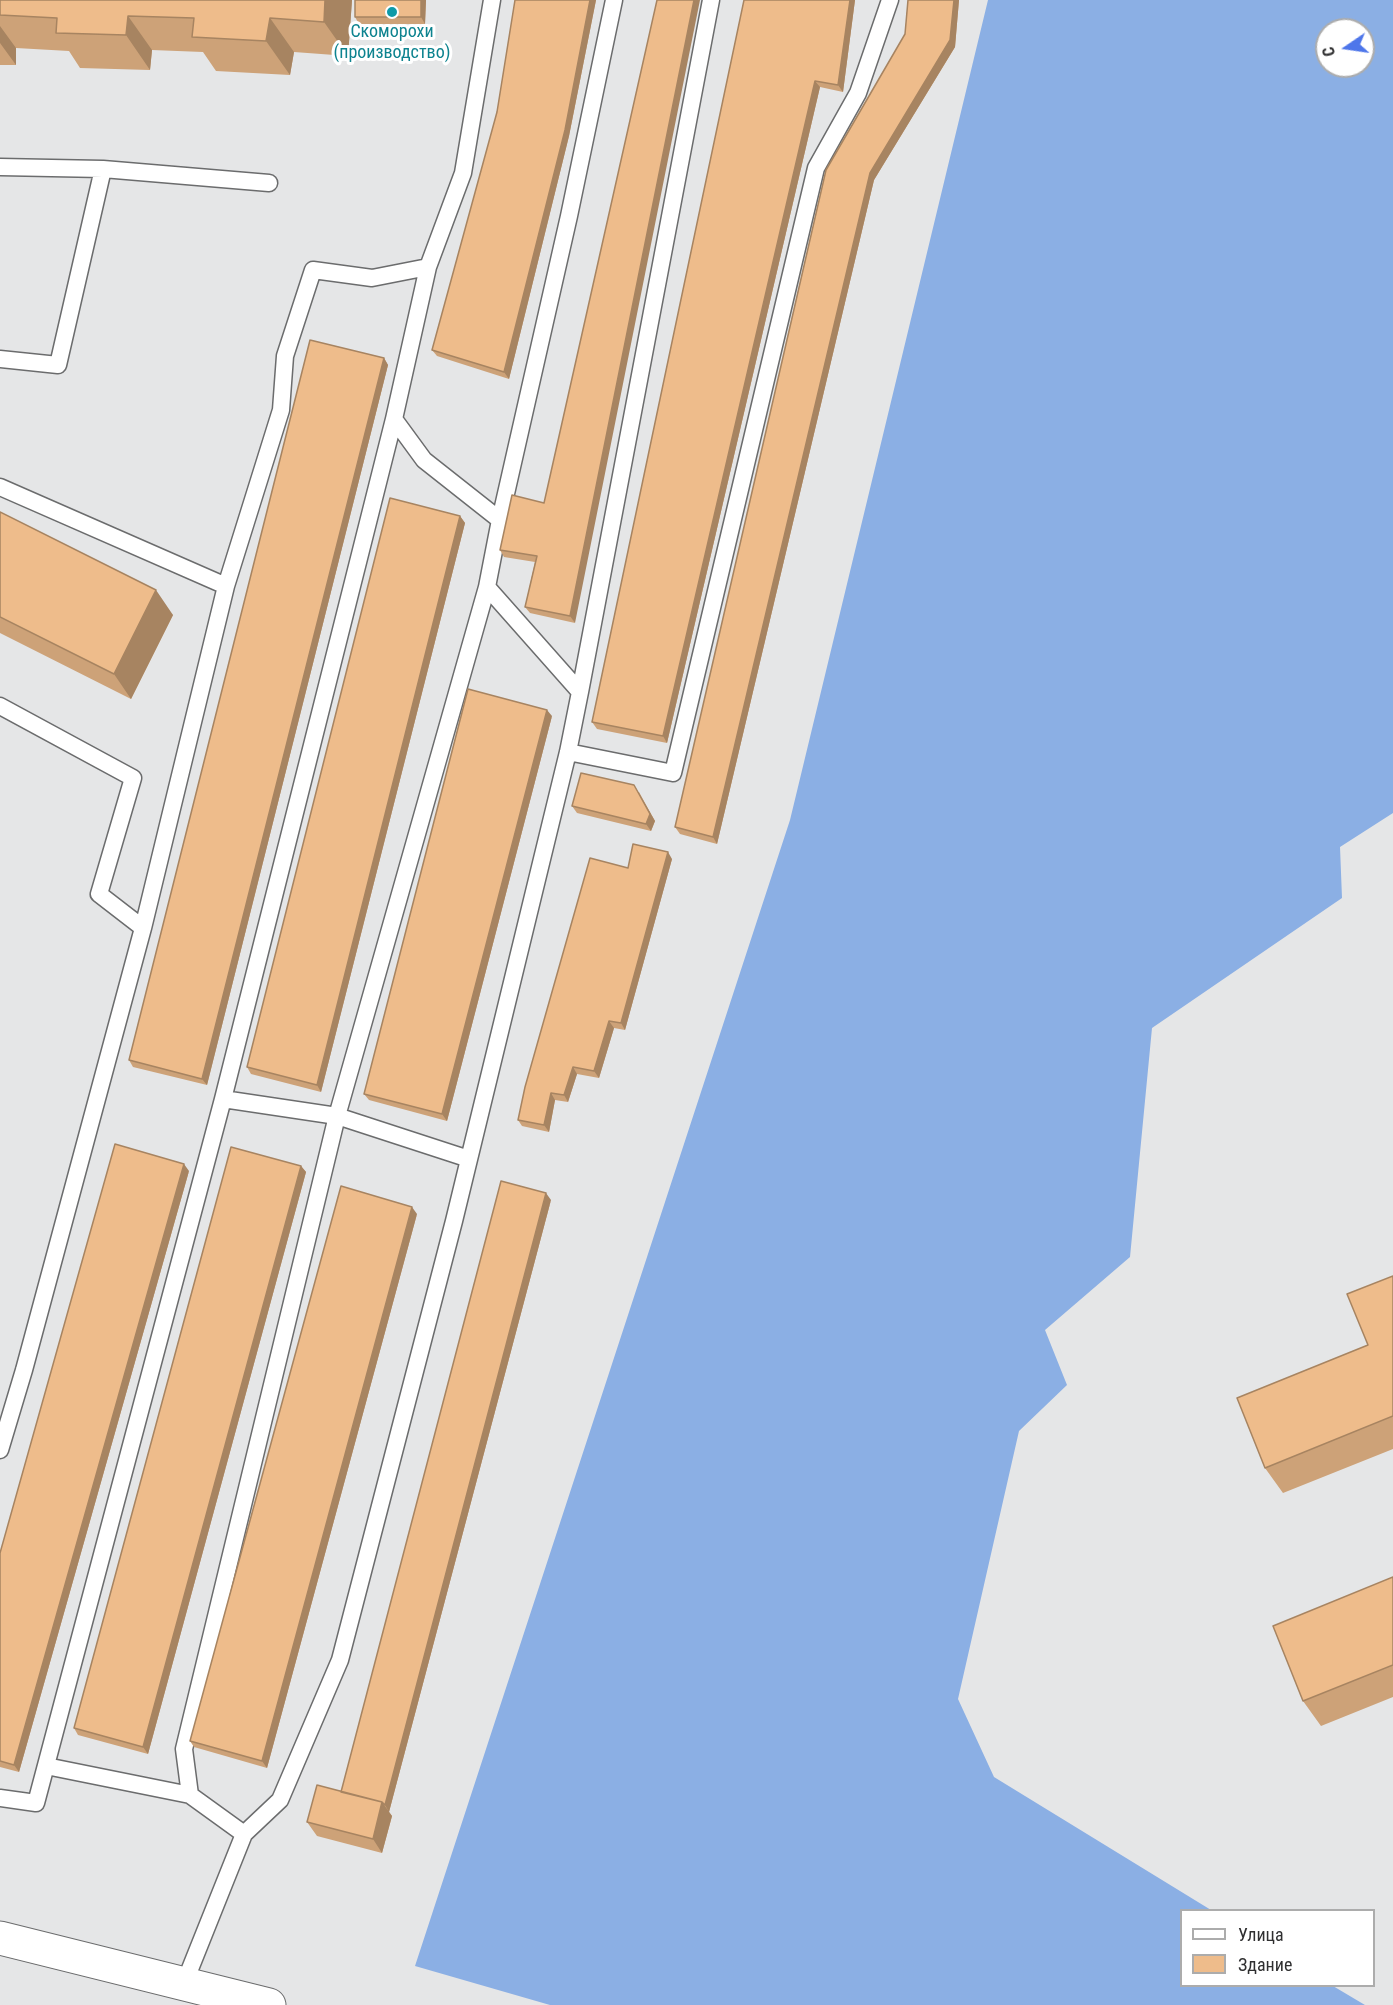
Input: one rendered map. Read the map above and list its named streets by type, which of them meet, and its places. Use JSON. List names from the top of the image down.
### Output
{
  "places": ["Скоморохи (производство)"],
  "legend": ["Улица", "Здание"],
  "north": "left"
}
